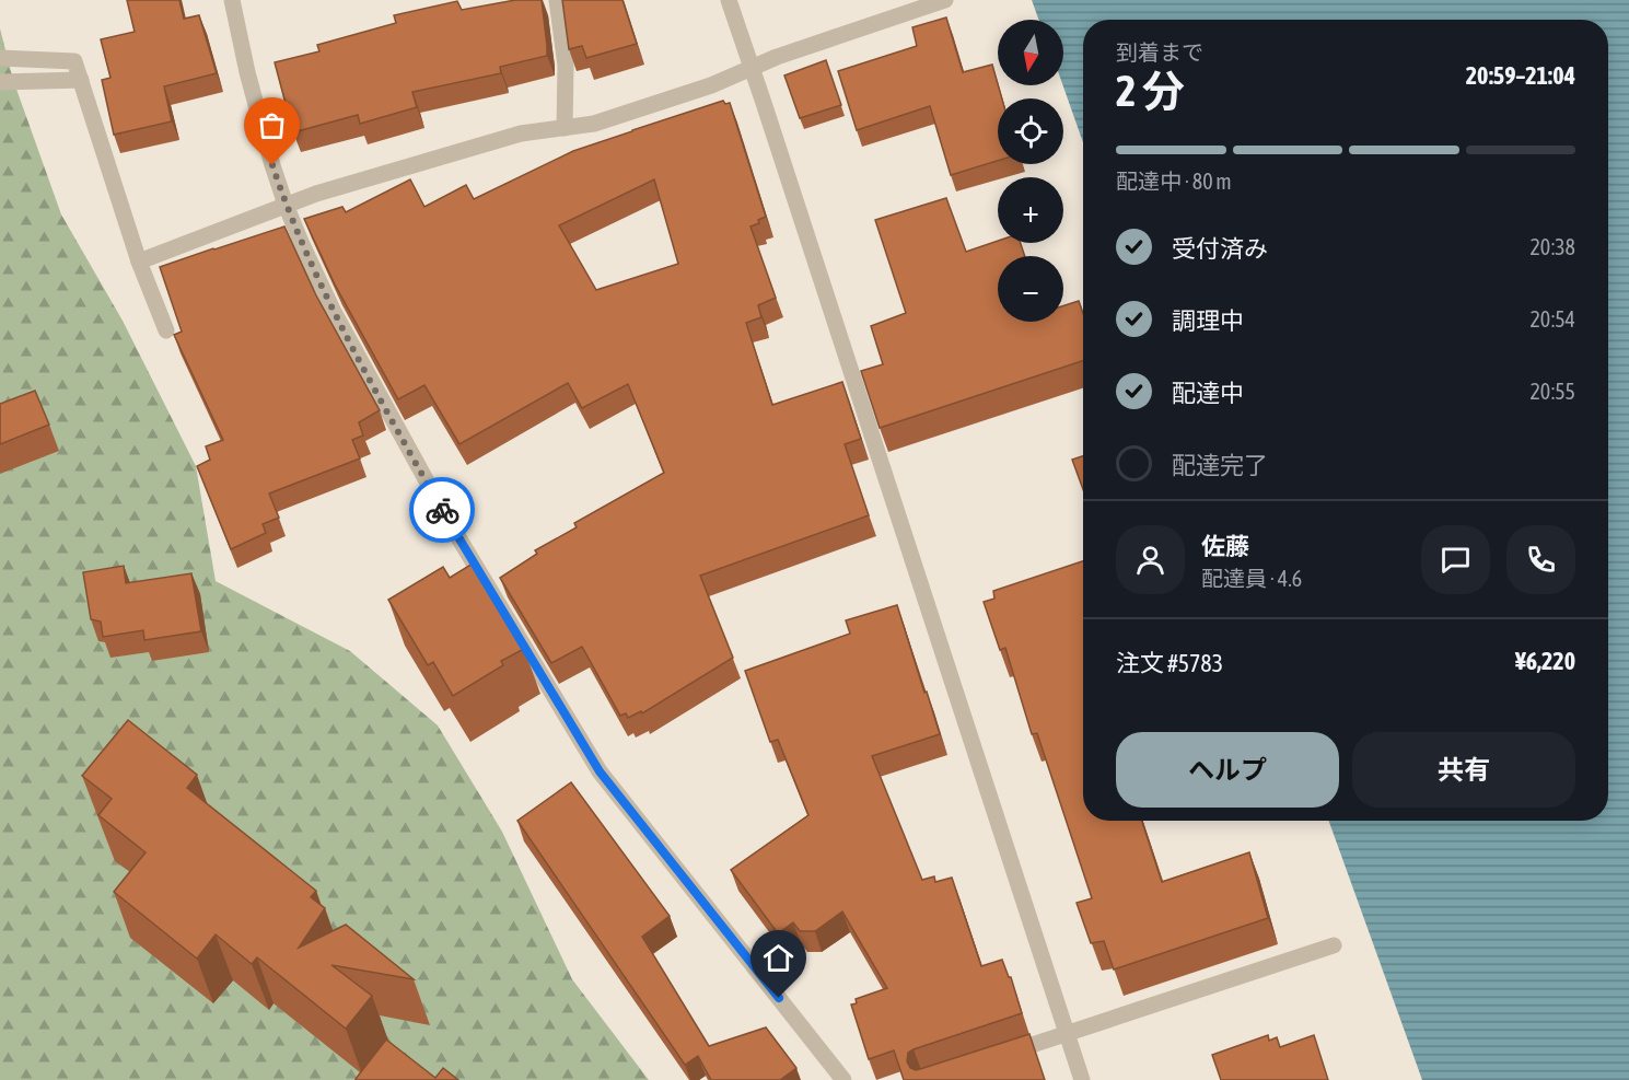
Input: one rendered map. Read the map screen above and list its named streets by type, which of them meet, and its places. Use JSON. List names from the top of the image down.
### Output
{
  "north": "bottom",
  "page": {
    "map_buttons": ["+", "−"],
    "heading": ["2 分", "到着まで", "20:59–21:04"],
    "panel": [
      "佐藤",
      "配達員 · 4.6",
      "注文 #5783",
      "¥6,220"
    ],
    "bar": "配達中 · 80 m",
    "list": [
      ["受付済み", "20:38"],
      ["調理中", "20:54"],
      ["配達中", "20:55"],
      "配達完了"
    ],
    "buttons": ["ヘルプ", "共有"]
  }
}
